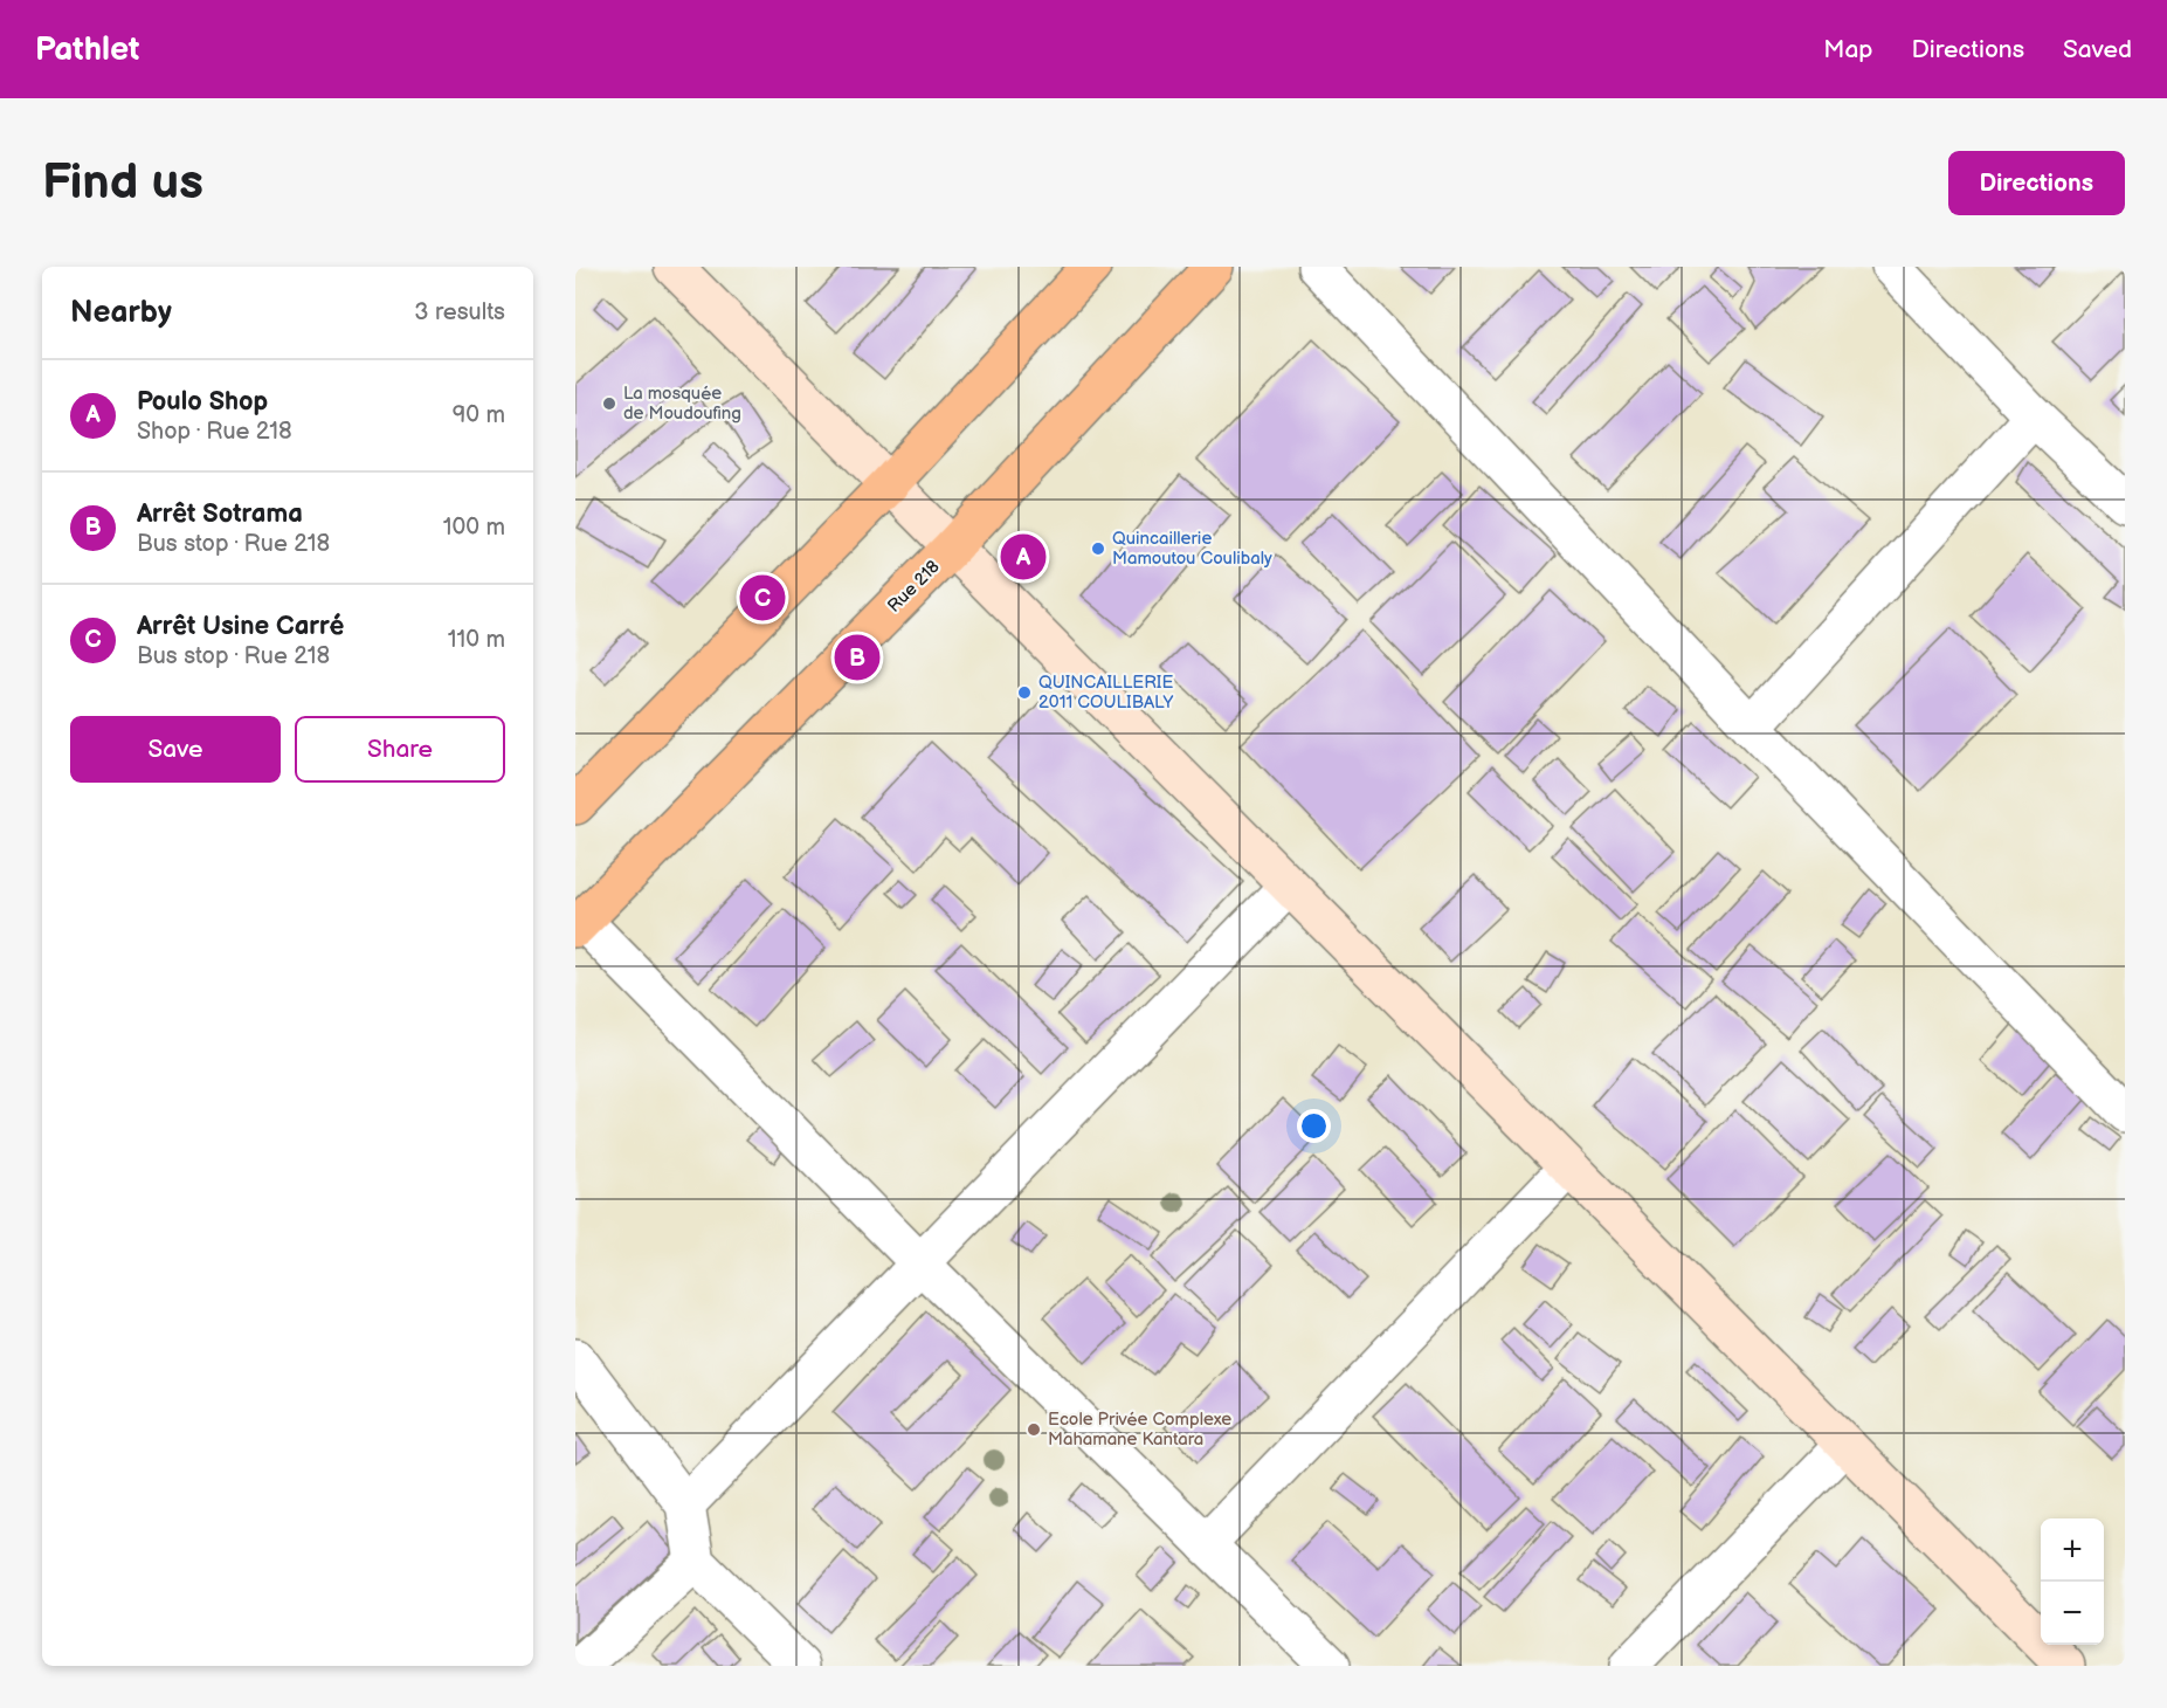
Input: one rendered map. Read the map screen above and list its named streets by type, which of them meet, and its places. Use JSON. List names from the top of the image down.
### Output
{
  "streets": {
    "highway": ["Rue 218"]
  },
  "places": [
    "La mosquée de Moudoufing",
    "Quincaillerie Mamoutou Coulibaly",
    "QUINCAILLERIE 2011 COULIBALY",
    "Ecole Privée Complexe Mahamane Kantara"
  ],
  "page": {
    "header": "Pathlet",
    "nav": ["Map", "Directions", "Saved"],
    "buttons": [
      "Directions",
      ["Save", "Share"]
    ],
    "title": "Find us",
    "heading": ["Nearby", "3 results"],
    "list": [
      {
        "mark": "A",
        "name": "Poulo Shop",
        "note": "Shop · Rue 218",
        "value": "90 m"
      },
      {
        "mark": "B",
        "name": "Arrêt Sotrama",
        "note": "Bus stop · Rue 218",
        "value": "100 m"
      },
      {
        "mark": "C",
        "name": "Arrêt Usine Carré",
        "note": "Bus stop · Rue 218",
        "value": "110 m"
      }
    ],
    "pins": ["A", "C", "B"],
    "map_buttons": ["+", "−"]
  }
}
